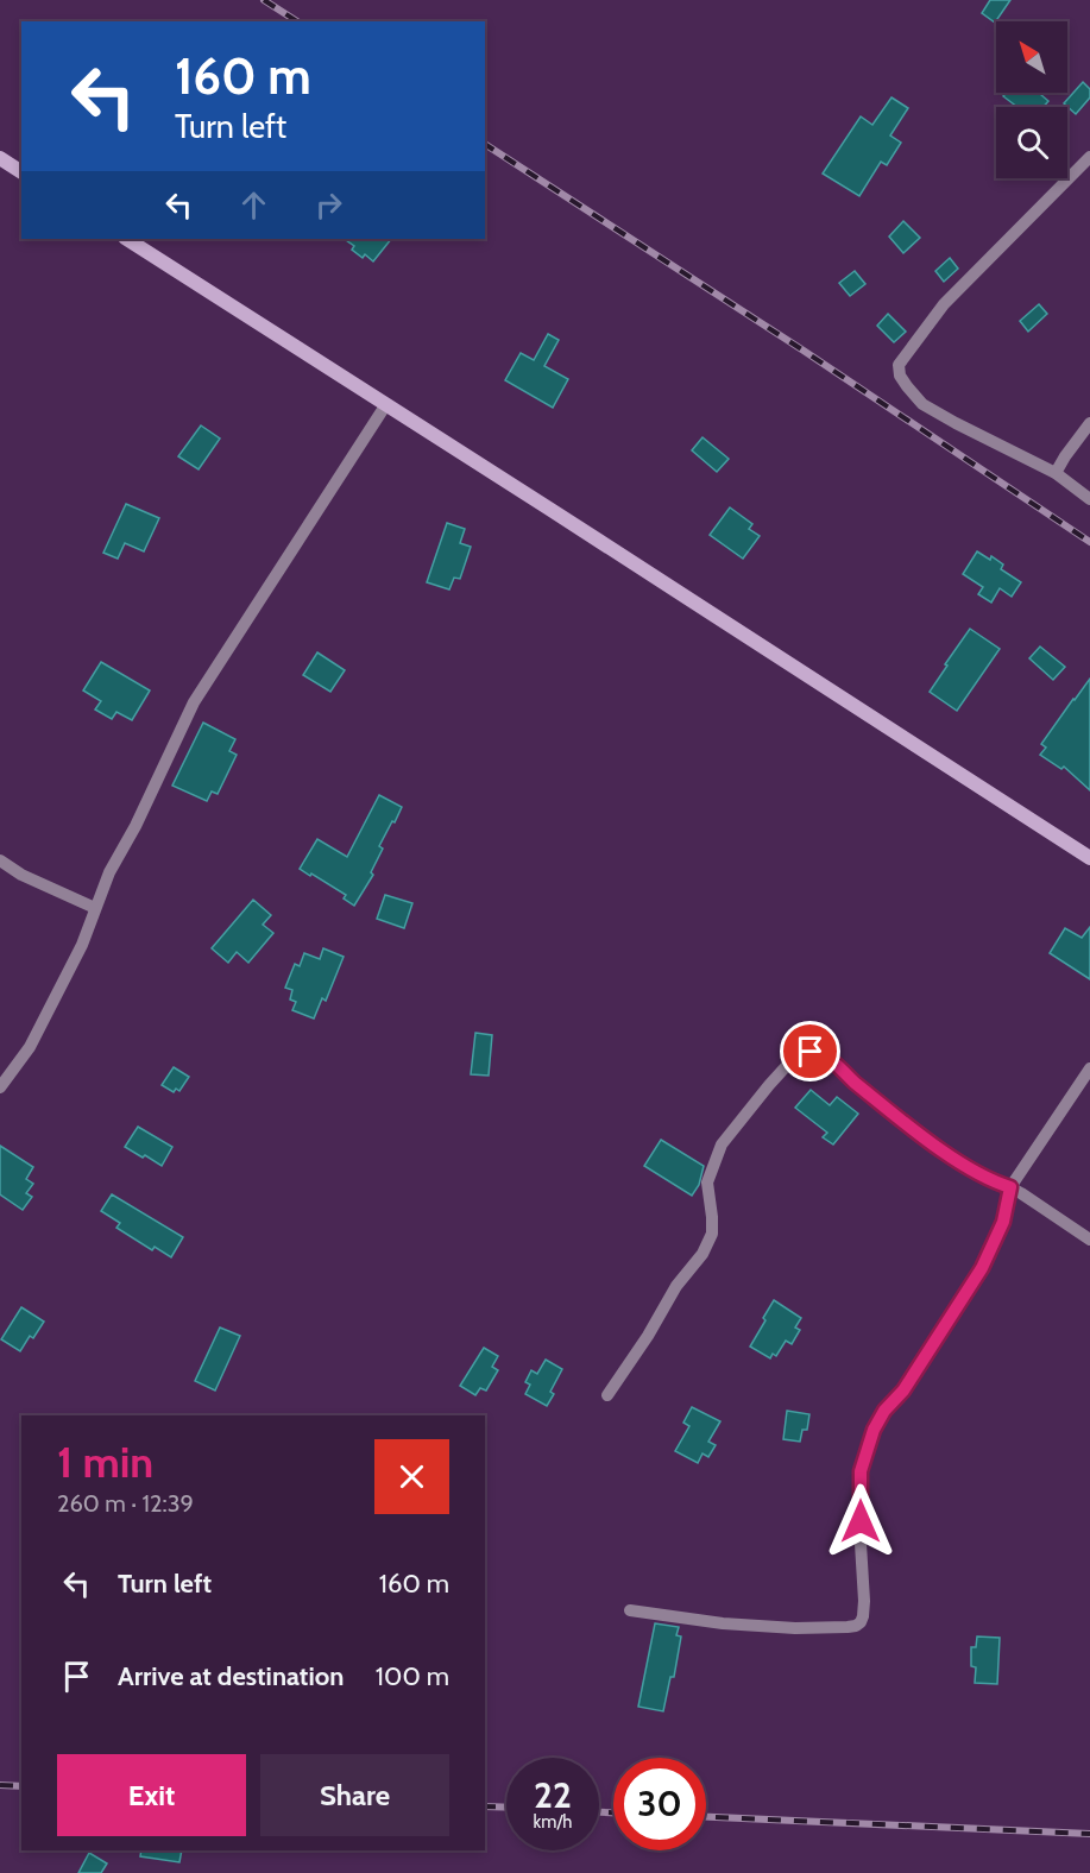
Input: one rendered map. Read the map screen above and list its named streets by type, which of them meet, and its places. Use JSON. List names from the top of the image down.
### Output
{
  "north": "top left",
  "page": {
    "turn": ["160 m", "Turn left"],
    "heading": ["1 min", "260 m · 12:39"],
    "list": [
      {
        "name": "Turn left",
        "value": "160 m"
      },
      {
        "name": "Arrive at destination",
        "value": "100 m"
      }
    ],
    "buttons": ["Exit", "Share"],
    "speed": "22 km/h",
    "limit": "30"
  }
}
